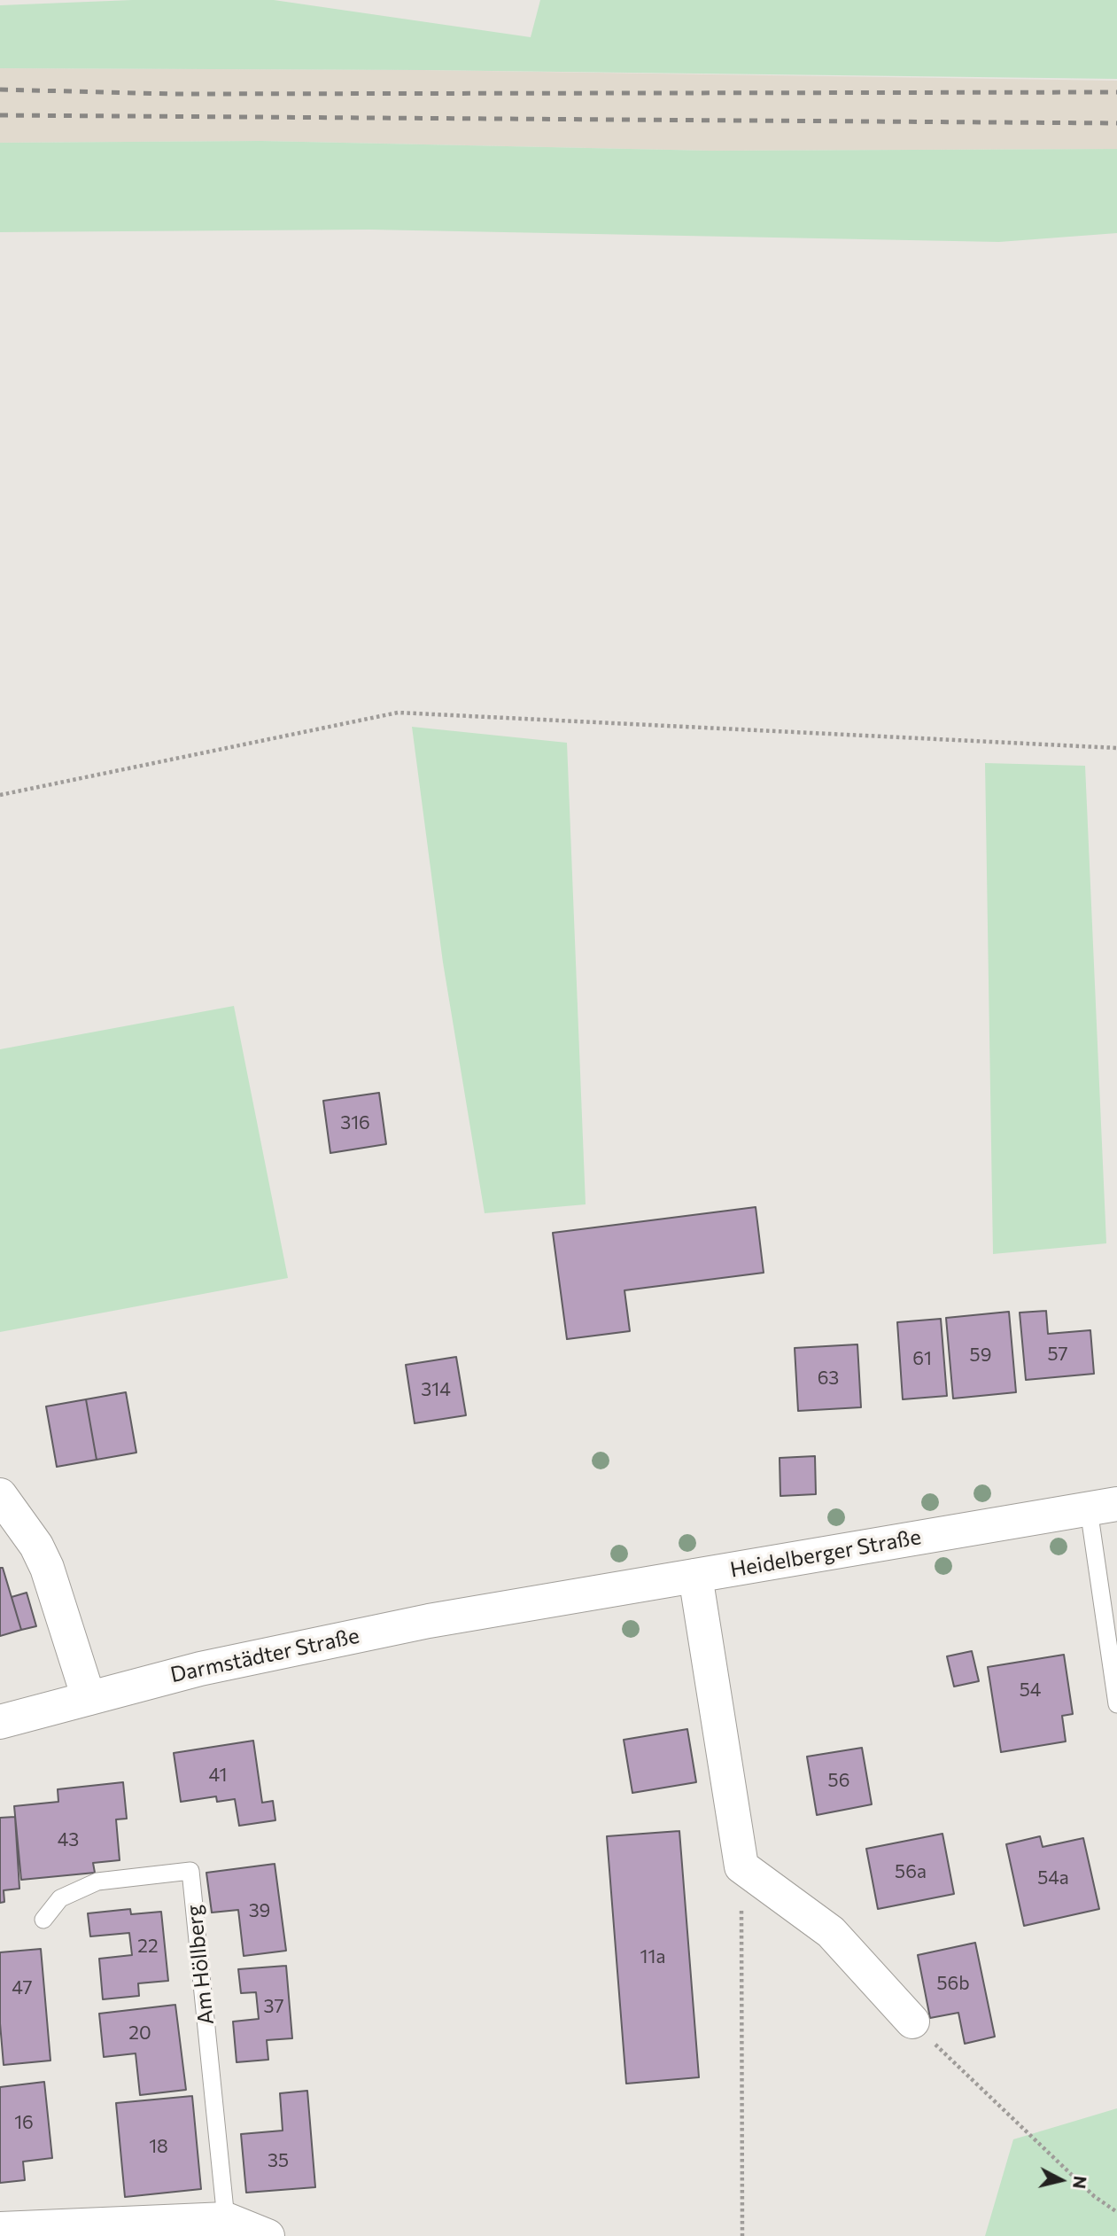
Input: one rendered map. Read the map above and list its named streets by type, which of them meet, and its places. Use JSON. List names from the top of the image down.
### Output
{
  "streets": {
    "main road": ["Heidelberger Straße", "Darmstädter Straße"],
    "lane": ["Am Höllberg"]
  },
  "crossings": [
    ["Heidelberger Straße", "Darmstädter Straße"]
  ],
  "house_numbers": [
    "316",
    "57",
    "59",
    "61",
    "63",
    "314",
    "54",
    "41",
    "56",
    "43",
    "56a",
    "54a",
    "39",
    "22",
    "11a",
    "56b",
    "47",
    "37",
    "20",
    "16",
    "18",
    "35"
  ],
  "north": "right"
}
